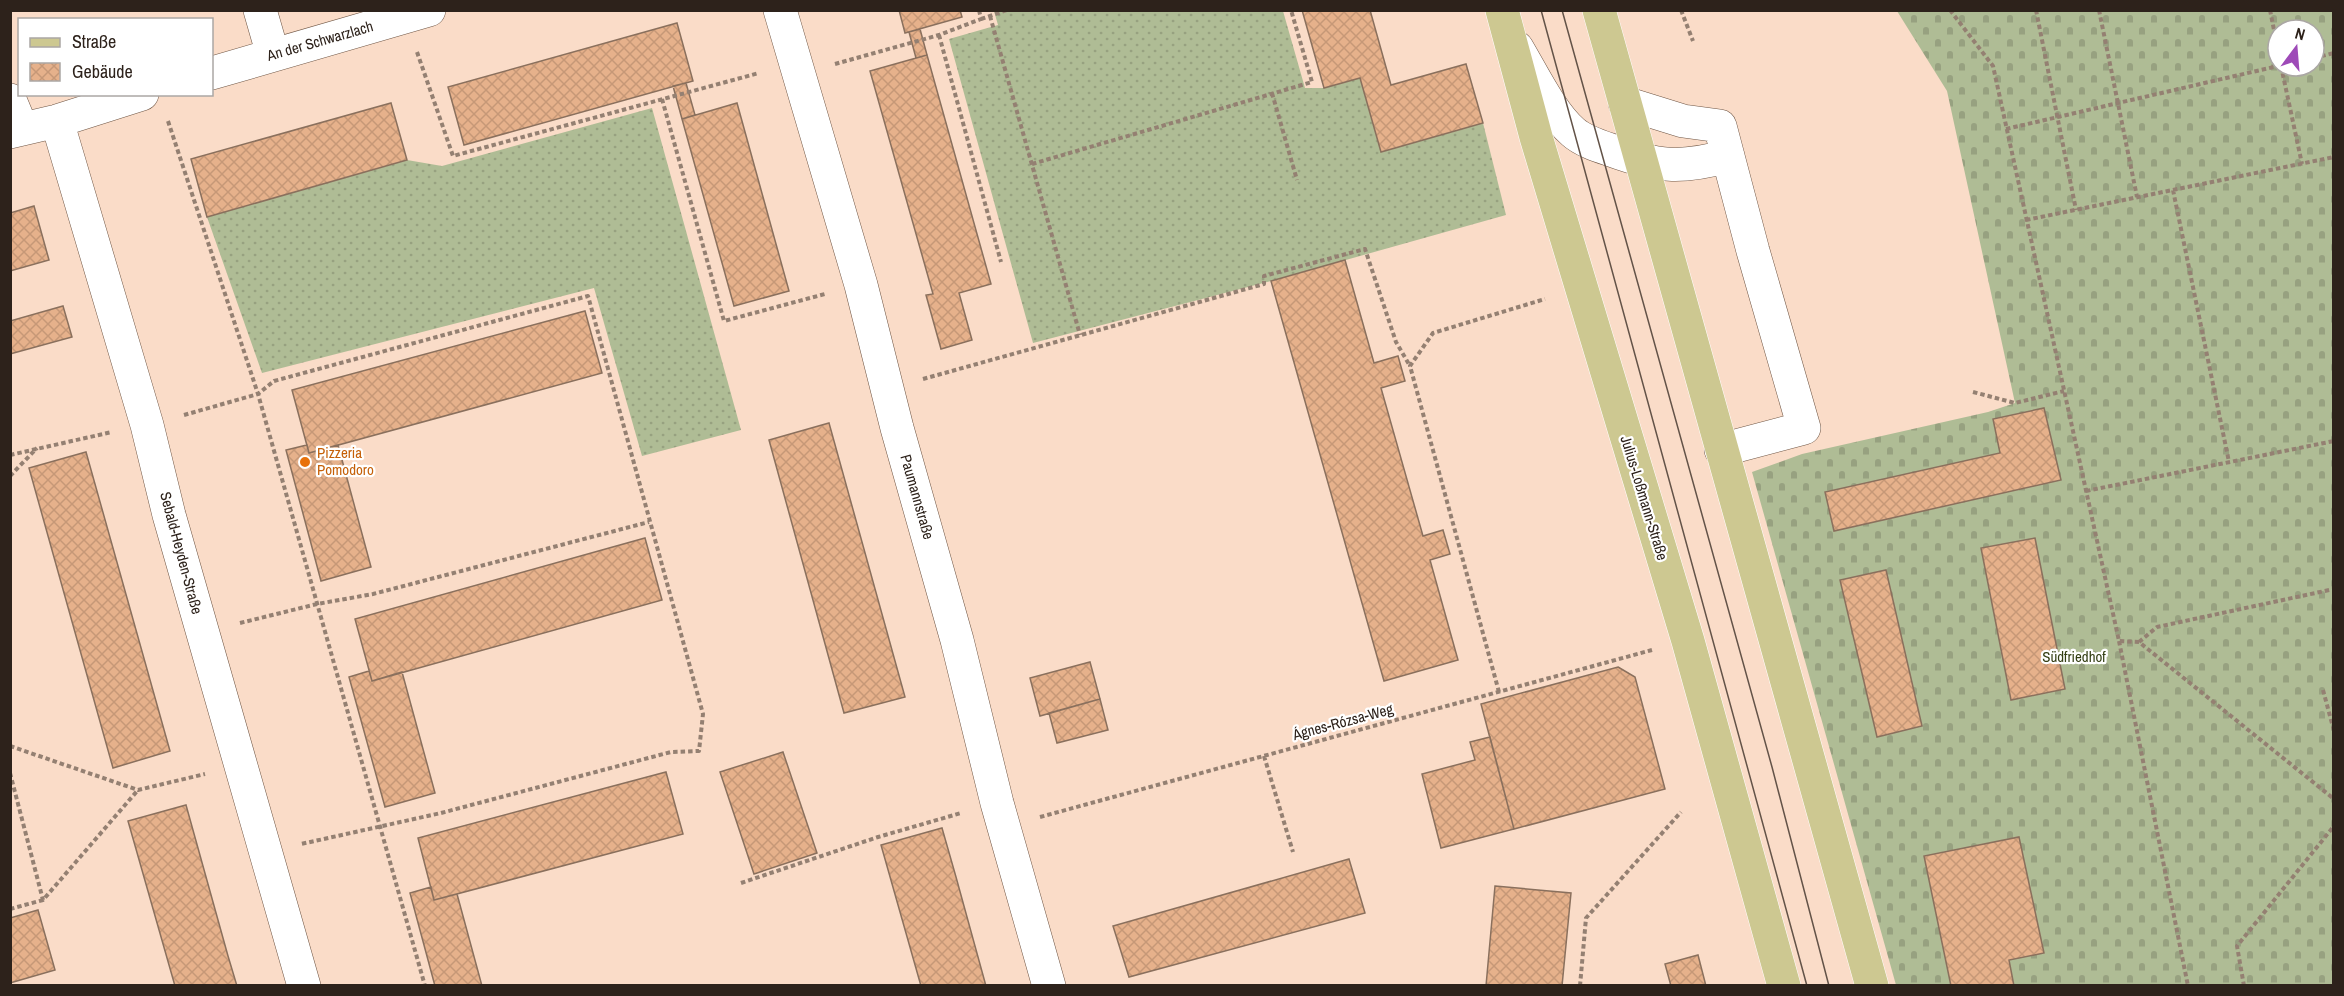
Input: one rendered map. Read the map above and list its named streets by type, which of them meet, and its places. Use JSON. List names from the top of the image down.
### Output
{
  "streets": {
    "main road": ["Julius-Loßmann-Straße"],
    "street": ["An der Schwarzlach", "Paumannstraße", "Sebald-Heyden-Straße"],
    "path": ["Ágnes-Rózsa-Weg"]
  },
  "crossings": [
    ["Paumannstraße", "Ágnes-Rózsa-Weg"],
    ["Julius-Loßmann-Straße", "Ágnes-Rózsa-Weg"]
  ],
  "parks": ["Südfriedhof"],
  "places": ["Pizzeria Pomodoro"],
  "legend": ["Straße", "Gebäude"],
  "north": "top"
}
